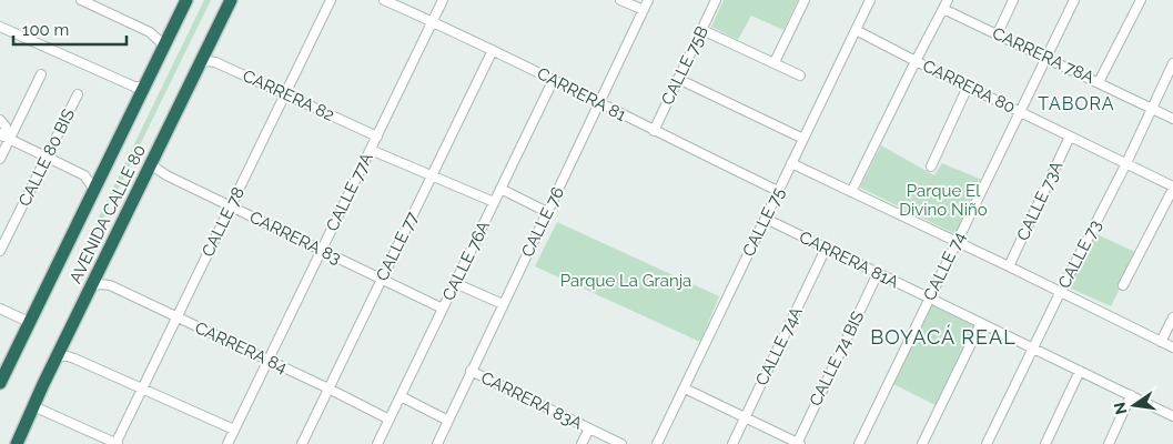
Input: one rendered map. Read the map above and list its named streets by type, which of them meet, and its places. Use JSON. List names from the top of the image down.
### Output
{
  "streets": {
    "highway": ["AVENIDA CALLE 80"],
    "street": [
      "CARRERA 78A",
      "CALLE 75B",
      "CARRERA 80",
      "CARRERA 81",
      "CARRERA 82",
      "CALLE 80 BIS",
      "CALLE 77A",
      "CALLE 73A",
      "CALLE 78",
      "CALLE 76",
      "CALLE 75",
      "CARRERA 83",
      "CALLE 77",
      "CALLE 73",
      "CARRERA 81A",
      "CALLE 76A",
      "CALLE 74",
      "CALLE 74A",
      "CARRERA 84",
      "CALLE 74 BIS",
      "CARRERA 83A"
    ]
  },
  "crossings": [
    ["CARRERA 78A", "CALLE 73"],
    ["CARRERA 78A", "CALLE 74"],
    ["CALLE 75B", "CARRERA 81"],
    ["CARRERA 80", "CALLE 73A"],
    ["CARRERA 80", "CALLE 75"],
    ["CARRERA 80", "CALLE 73"],
    ["CARRERA 80", "CALLE 74"],
    ["CARRERA 81", "CALLE 77A"],
    ["CARRERA 81", "CALLE 76"],
    ["CARRERA 81", "CALLE 75"],
    ["CARRERA 81", "CALLE 77"],
    ["CARRERA 81", "CALLE 76A"],
    ["CARRERA 82", "CALLE 77A"],
    ["CARRERA 82", "AVENIDA CALLE 80"],
    ["CARRERA 82", "CALLE 78"],
    ["CALLE 77A", "CARRERA 83"],
    ["CALLE 77A", "CARRERA 84"],
    ["AVENIDA CALLE 80", "CARRERA 83"],
    ["AVENIDA CALLE 80", "CARRERA 84"],
    ["CALLE 78", "CARRERA 83"],
    ["CALLE 78", "CARRERA 84"],
    ["CALLE 76", "CARRERA 83A"],
    ["CALLE 75", "CARRERA 81A"],
    ["CARRERA 83", "CALLE 77"],
    ["CARRERA 83", "CALLE 76A"],
    ["CALLE 77", "CARRERA 84"],
    ["CALLE 73", "CARRERA 81A"],
    ["CARRERA 81A", "CALLE 74"],
    ["CARRERA 81A", "CALLE 74A"],
    ["CARRERA 81A", "CALLE 74 BIS"],
    ["CALLE 76A", "CARRERA 84"]
  ],
  "districts": ["TABORA", "BOYACÁ REAL"],
  "parks": ["Parque El Divino Niño", "Parque La Granja"],
  "scale_bar": "100 m",
  "north": "left"
}
